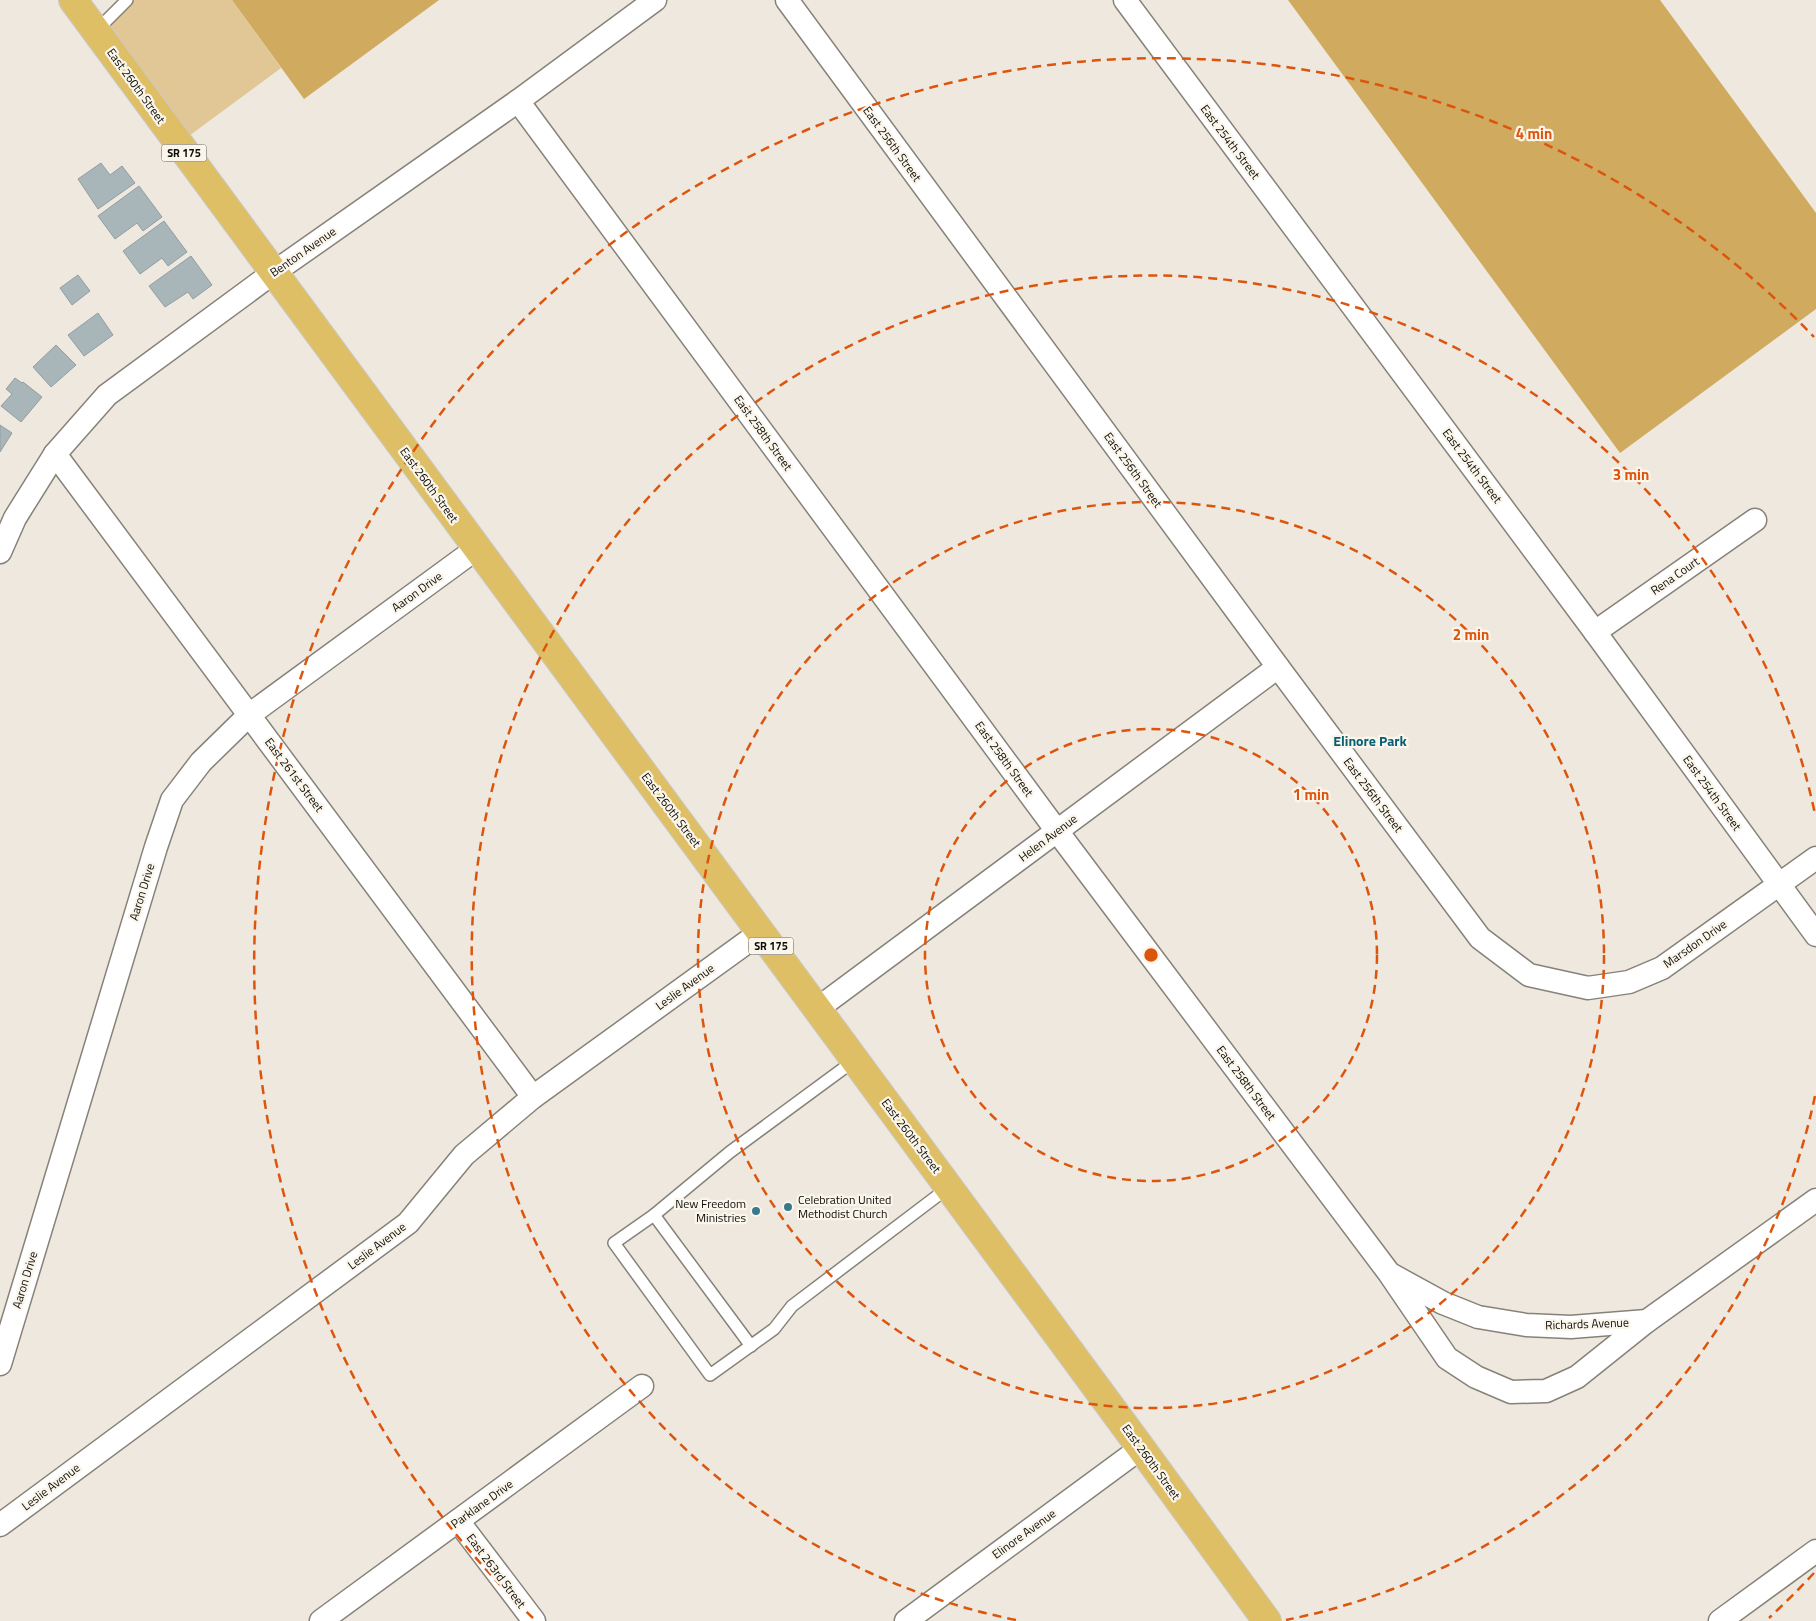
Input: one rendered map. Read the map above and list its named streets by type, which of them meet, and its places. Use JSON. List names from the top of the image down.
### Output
{
  "streets": {
    "main road": ["East 260th Street", "SR 175"],
    "street": [
      "East 254th Street",
      "East 256th Street",
      "Benton Avenue",
      "East 258th Street",
      "Rena Court",
      "Aaron Drive",
      "East 261st Street",
      "Helen Avenue",
      "Marsdon Drive",
      "Leslie Avenue",
      "Richards Avenue",
      "Parklane Drive",
      "Elinore Avenue",
      "East 263rd Street"
    ]
  },
  "crossings": [
    ["East 260th Street", "Benton Avenue"],
    ["East 260th Street", "Aaron Drive"],
    ["East 260th Street", "Helen Avenue"],
    ["East 260th Street", "Leslie Avenue"],
    ["East 260th Street", "Elinore Avenue"],
    ["East 254th Street", "Rena Court"],
    ["East 254th Street", "Marsdon Drive"],
    ["East 256th Street", "Helen Avenue"],
    ["East 256th Street", "Marsdon Drive"],
    ["Benton Avenue", "East 258th Street"],
    ["Benton Avenue", "East 261st Street"],
    ["East 258th Street", "Helen Avenue"],
    ["East 258th Street", "Richards Avenue"],
    ["Aaron Drive", "East 261st Street"],
    ["East 261st Street", "Leslie Avenue"],
    ["Parklane Drive", "East 263rd Street"]
  ],
  "districts": ["Elinore Park"],
  "places": ["Celebration United Methodist Church", "New Freedom Ministries"],
  "rings": [
    "4 min",
    "3 min",
    "2 min",
    "1 min"
  ]
}
